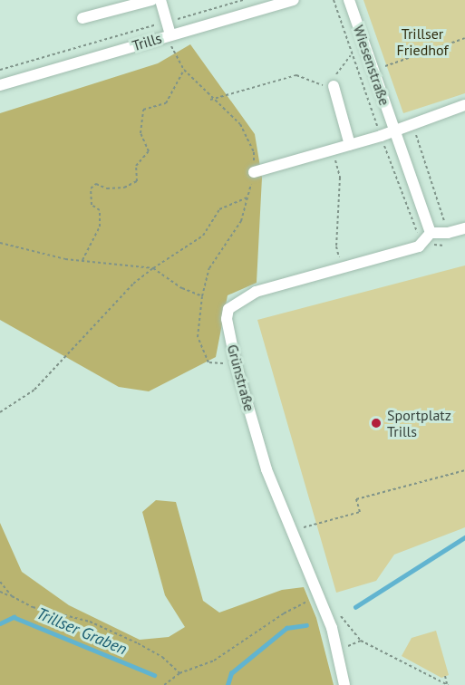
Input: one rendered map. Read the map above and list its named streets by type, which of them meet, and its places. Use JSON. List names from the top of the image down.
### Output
{
  "streets": {
    "street": ["Trills", "Wiesenstraße", "Grünstraße"]
  },
  "crossings": [
    ["Wiesenstraße", "Grünstraße"]
  ],
  "water": ["Trillser Graben"],
  "parks": ["Trillser Friedhof"],
  "places": ["Sportplatz Trills"]
}
